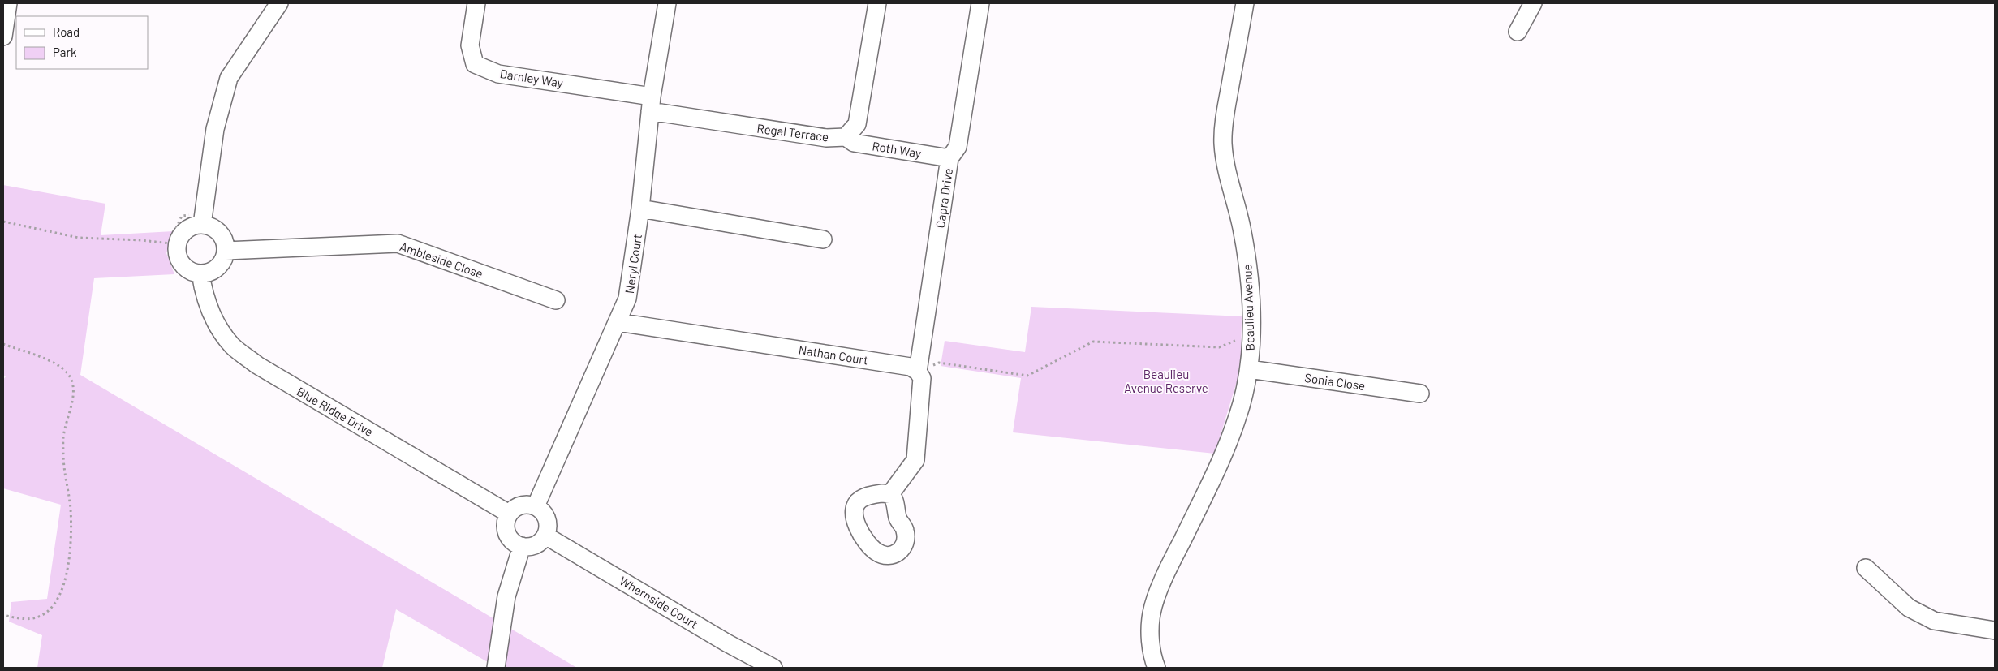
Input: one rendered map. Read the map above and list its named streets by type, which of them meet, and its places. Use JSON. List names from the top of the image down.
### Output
{
  "streets": {
    "street": [
      "Darnley Way",
      "Regal Terrace",
      "Roth Way",
      "Capra Drive",
      "Ambleside Close",
      "Neryl Court",
      "Beaulieu Avenue",
      "Nathan Court",
      "Sonia Close",
      "Blue Ridge Drive",
      "Whernside Court"
    ]
  },
  "crossings": [
    ["Darnley Way", "Regal Terrace"],
    ["Darnley Way", "Neryl Court"],
    ["Regal Terrace", "Roth Way"],
    ["Regal Terrace", "Neryl Court"],
    ["Roth Way", "Capra Drive"],
    ["Capra Drive", "Nathan Court"],
    ["Ambleside Close", "Blue Ridge Drive"],
    ["Neryl Court", "Nathan Court"],
    ["Neryl Court", "Blue Ridge Drive"],
    ["Neryl Court", "Whernside Court"],
    ["Beaulieu Avenue", "Sonia Close"],
    ["Blue Ridge Drive", "Whernside Court"]
  ],
  "parks": ["Beaulieu Avenue Reserve"],
  "legend": ["Road", "Park"]
}
